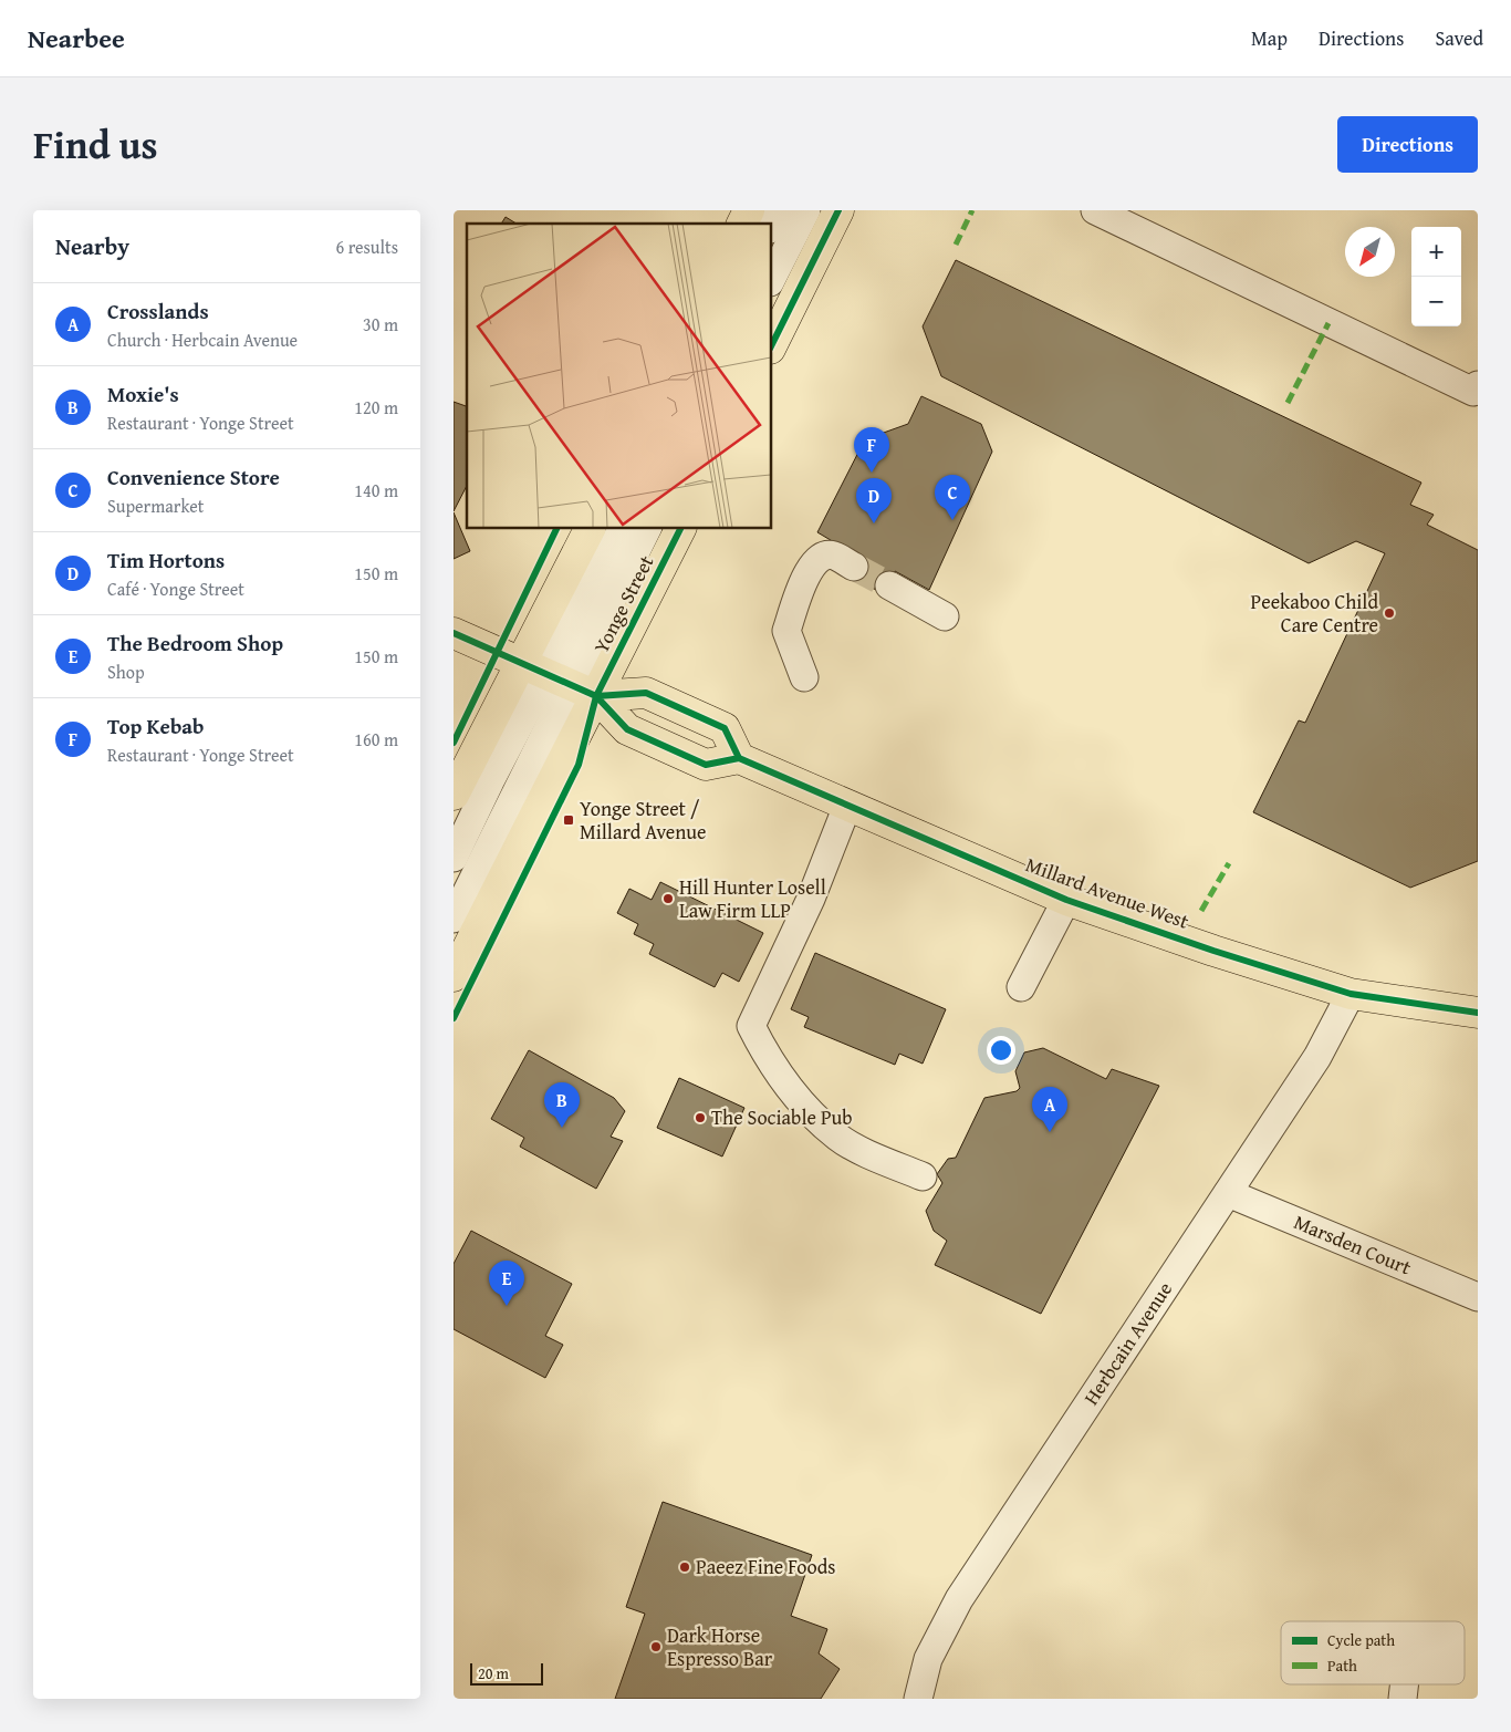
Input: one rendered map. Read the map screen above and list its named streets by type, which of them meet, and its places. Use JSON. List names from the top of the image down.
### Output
{
  "streets": {
    "main road": ["Yonge Street", "Millard Avenue West"],
    "street": ["Marsden Court", "Herbcain Avenue"]
  },
  "crossings": [
    ["Millard Avenue West", "Herbcain Avenue"],
    ["Marsden Court", "Herbcain Avenue"]
  ],
  "places": {
    "other": [
      "Peekaboo Child Care Centre",
      "Hill Hunter Losell Law Firm LLP",
      "The Sociable Pub",
      "Paeez Fine Foods",
      "Dark Horse Espresso Bar"
    ],
    "transit": ["Yonge Street / Millard Avenue"]
  },
  "legend": ["Cycle path", "Path"],
  "scale_bar": "20 m",
  "north": "bottom left",
  "page": {
    "header": "Nearbee",
    "nav": ["Map", "Directions", "Saved"],
    "title": "Find us",
    "buttons": "Directions",
    "heading": ["Nearby", "6 results"],
    "map_buttons": ["+", "−"],
    "list": [
      {
        "mark": "A",
        "name": "Crosslands",
        "note": "Church · Herbcain Avenue",
        "value": "30 m"
      },
      {
        "mark": "B",
        "name": "Moxie's",
        "note": "Restaurant · Yonge Street",
        "value": "120 m"
      },
      {
        "mark": "C",
        "name": "Convenience Store",
        "note": "Supermarket",
        "value": "140 m"
      },
      {
        "mark": "D",
        "name": "Tim Hortons",
        "note": "Café · Yonge Street",
        "value": "150 m"
      },
      {
        "mark": "E",
        "name": "The Bedroom Shop",
        "note": "Shop",
        "value": "150 m"
      },
      {
        "mark": "F",
        "name": "Top Kebab",
        "note": "Restaurant · Yonge Street",
        "value": "160 m"
      }
    ],
    "pins": [
      "F",
      "C",
      "D",
      "B",
      "A",
      "E"
    ],
    "scale": "20 m"
  }
}
